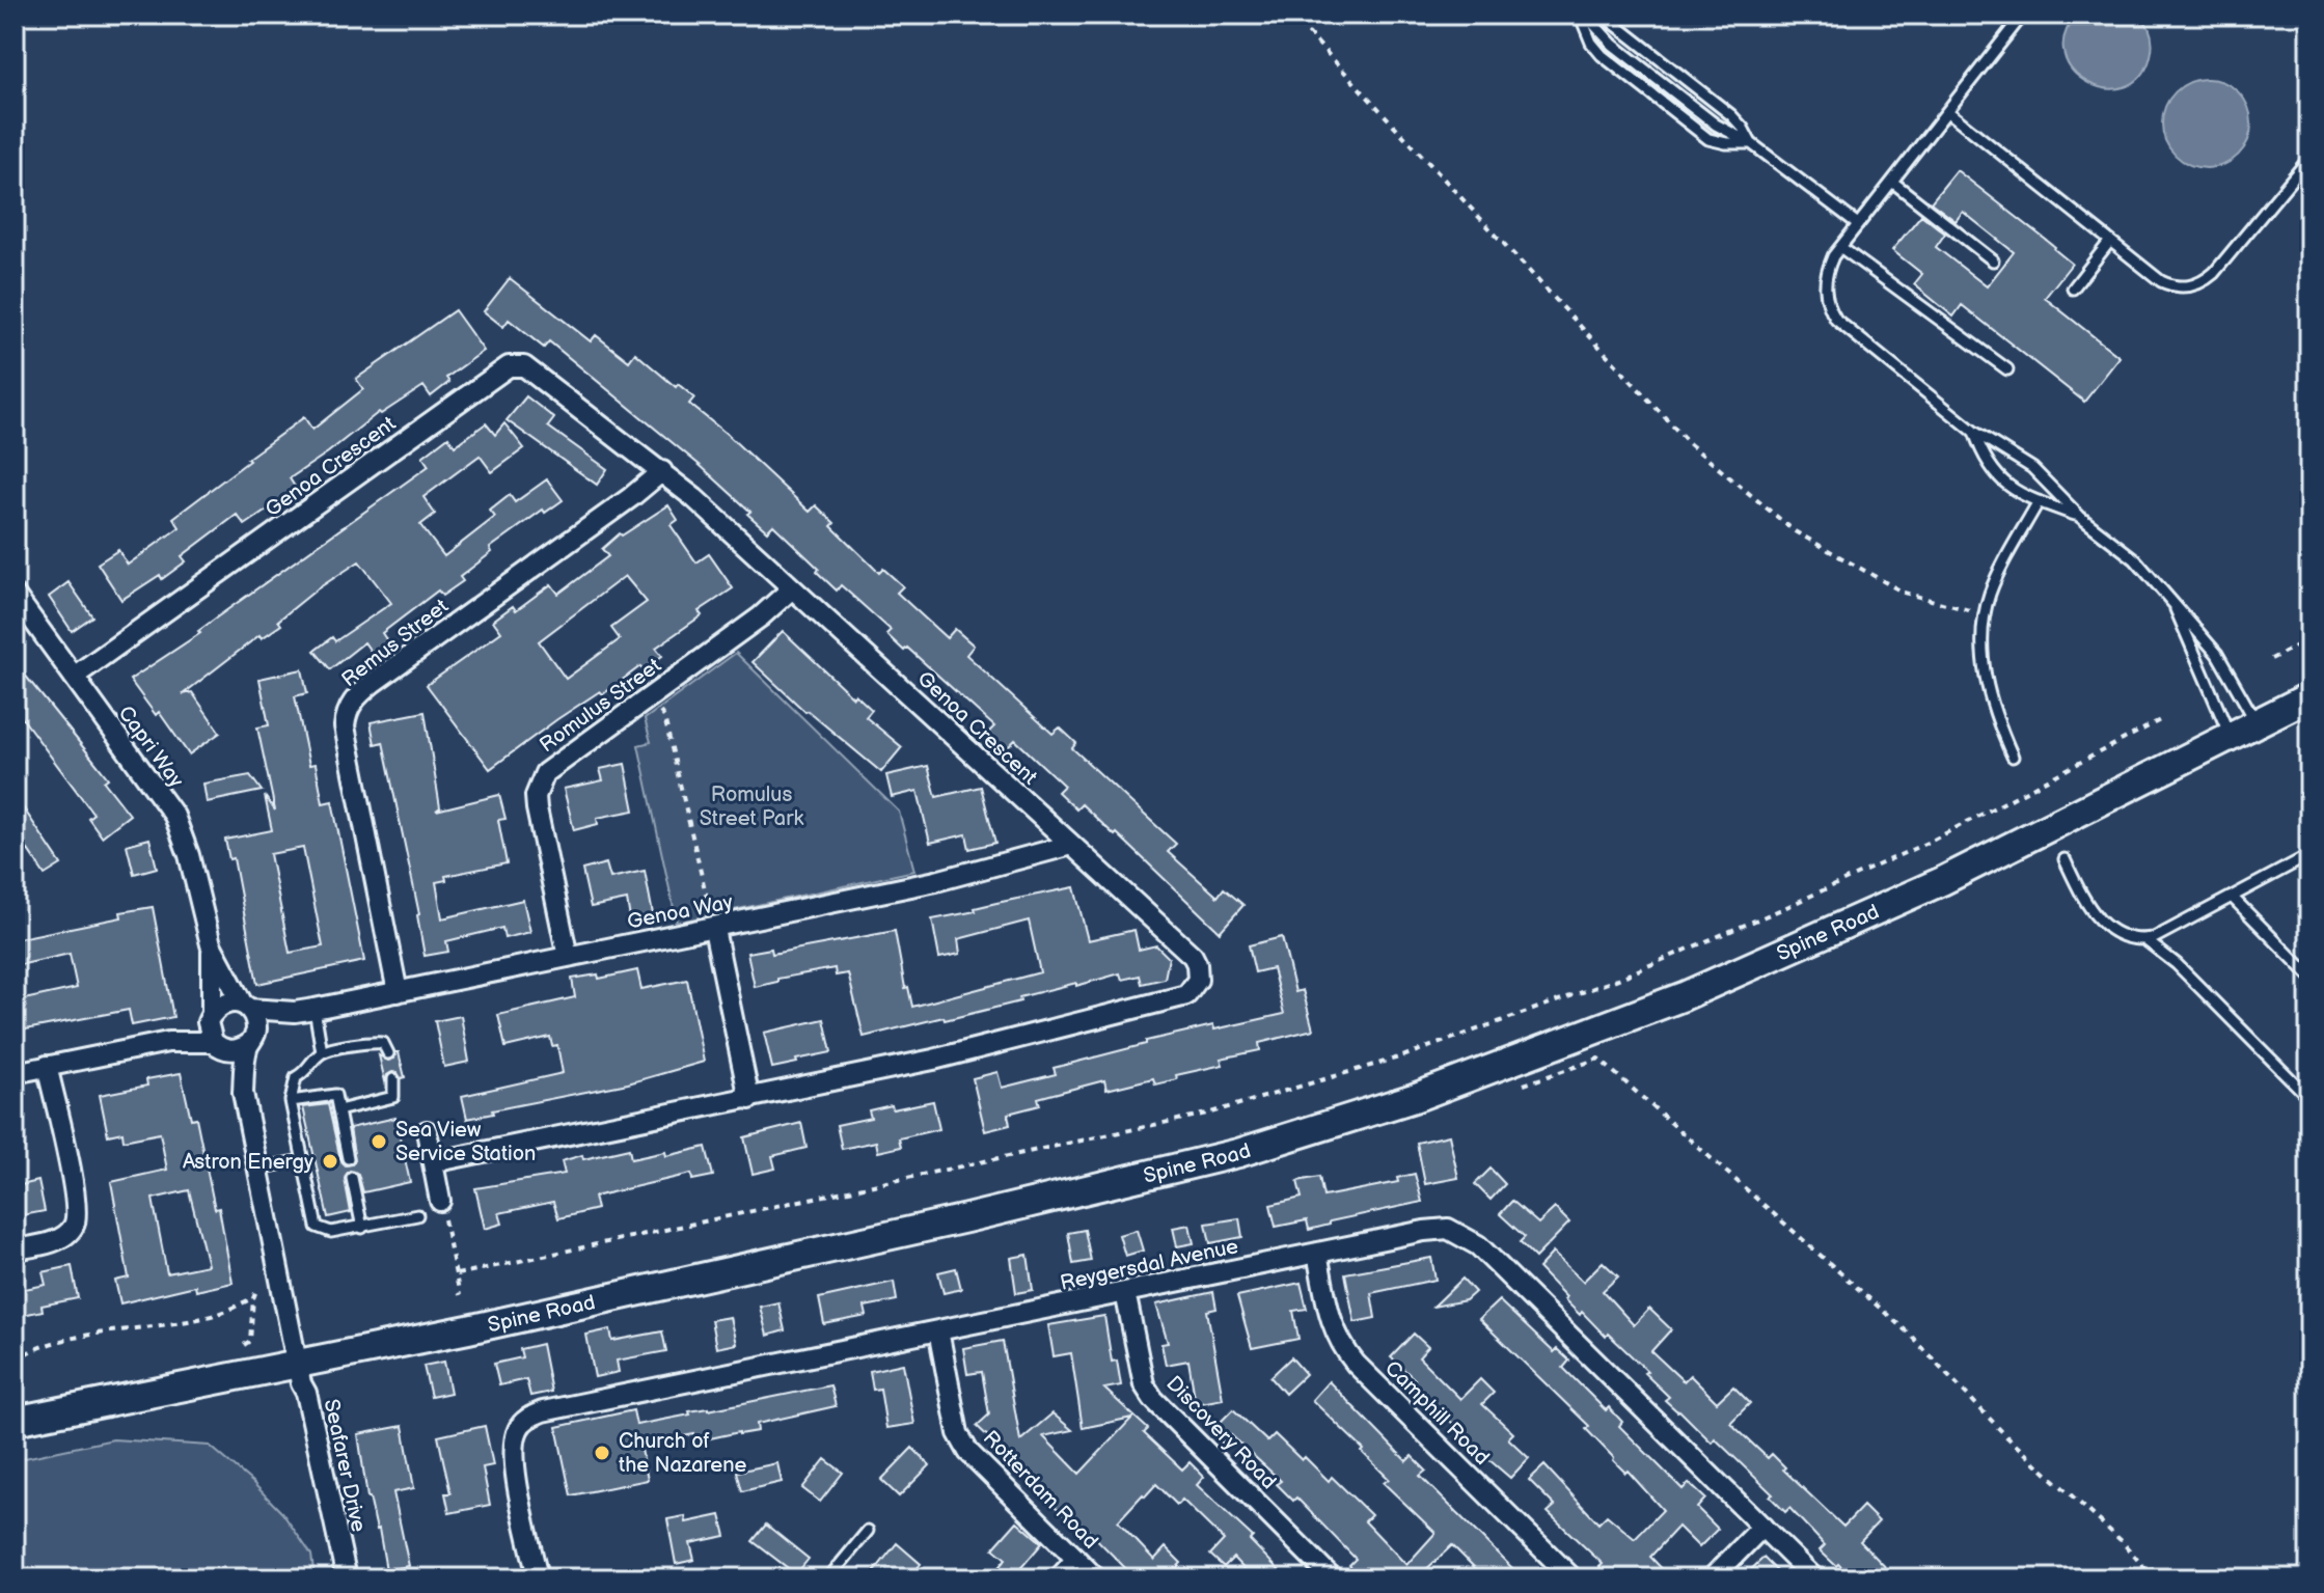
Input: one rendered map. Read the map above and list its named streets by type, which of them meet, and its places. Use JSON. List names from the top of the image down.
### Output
{
  "streets": {
    "main road": ["Spine Road"],
    "street": [
      "Genoa Crescent",
      "Remus Street",
      "Romulus Street",
      "Capri Way",
      "Genoa Way",
      "Reygersdal Avenue",
      "Camphill Road",
      "Discovery Road",
      "Seafarer Drive",
      "Rotterdam Road"
    ]
  },
  "crossings": [
    ["Genoa Crescent", "Remus Street"],
    ["Genoa Crescent", "Romulus Street"],
    ["Genoa Crescent", "Capri Way"],
    ["Genoa Crescent", "Genoa Way"],
    ["Remus Street", "Genoa Way"],
    ["Romulus Street", "Genoa Way"],
    ["Capri Way", "Genoa Way"],
    ["Spine Road", "Seafarer Drive"],
    ["Reygersdal Avenue", "Camphill Road"],
    ["Reygersdal Avenue", "Discovery Road"],
    ["Reygersdal Avenue", "Rotterdam Road"]
  ],
  "parks": ["Romulus Street Park"],
  "places": ["Sea View Service Station", "Astron Energy", "Church of the Nazarene"]
}
